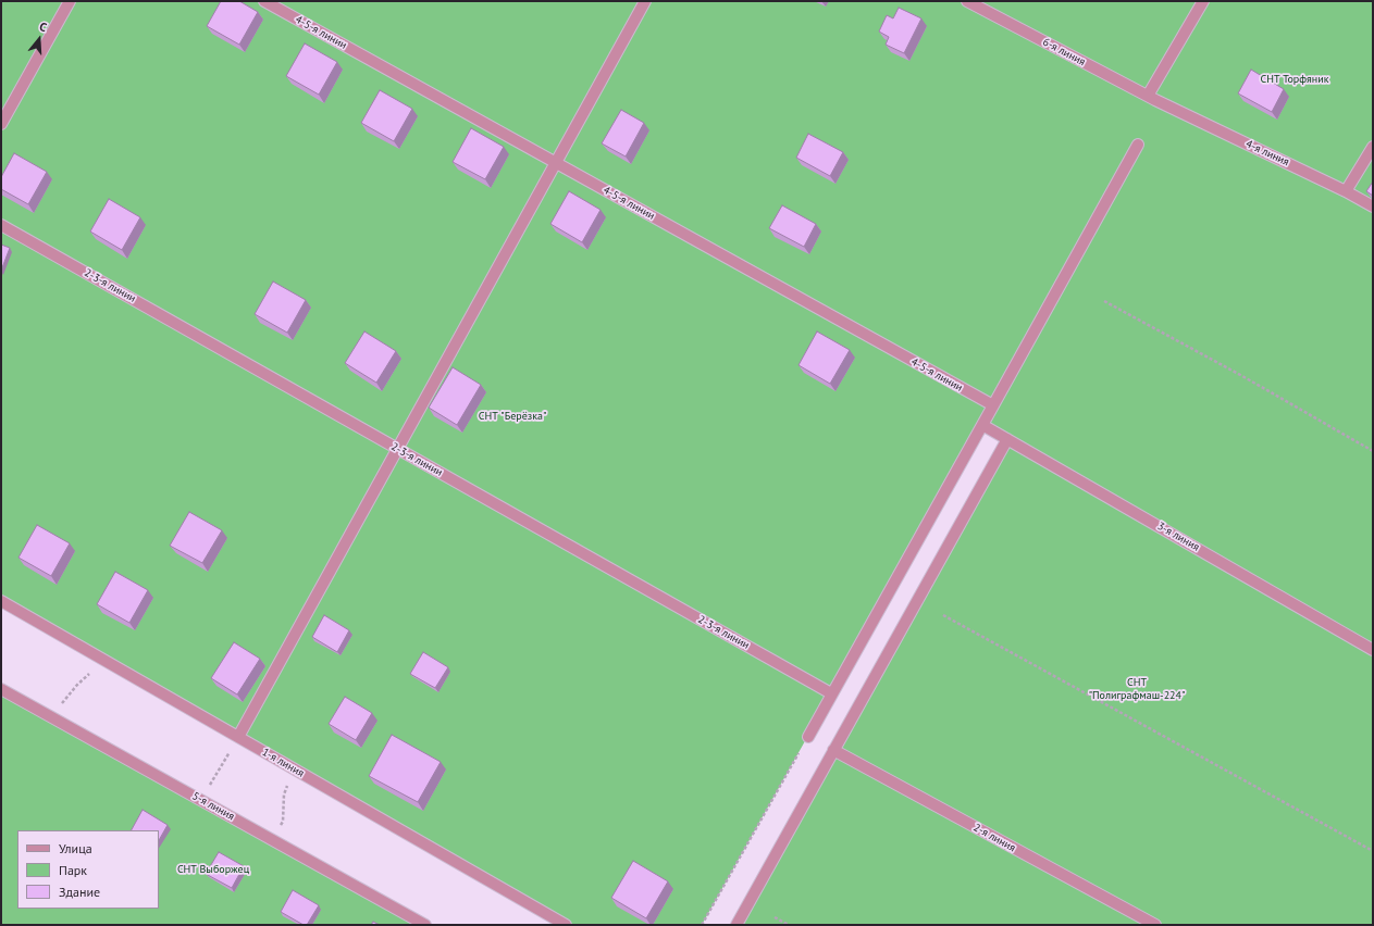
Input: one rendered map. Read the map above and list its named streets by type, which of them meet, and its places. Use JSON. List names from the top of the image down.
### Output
{
  "streets": {
    "street": [
      "4-5-я линии",
      "6-я линия",
      "4-я линия",
      "2-3-я линии",
      "3-я линия",
      "1-я линия",
      "5-я линия",
      "2-я линия"
    ]
  },
  "crossings": [
    ["6-я линия", "4-я линия"]
  ],
  "parks": [
    "СНТ Торфяник",
    "СНТ \"Берёзка\"",
    "СНТ \"Полиграфмаш-224\"",
    "СНТ Выборжец"
  ],
  "legend": ["Улица", "Парк", "Здание"],
  "north": "top"
}
